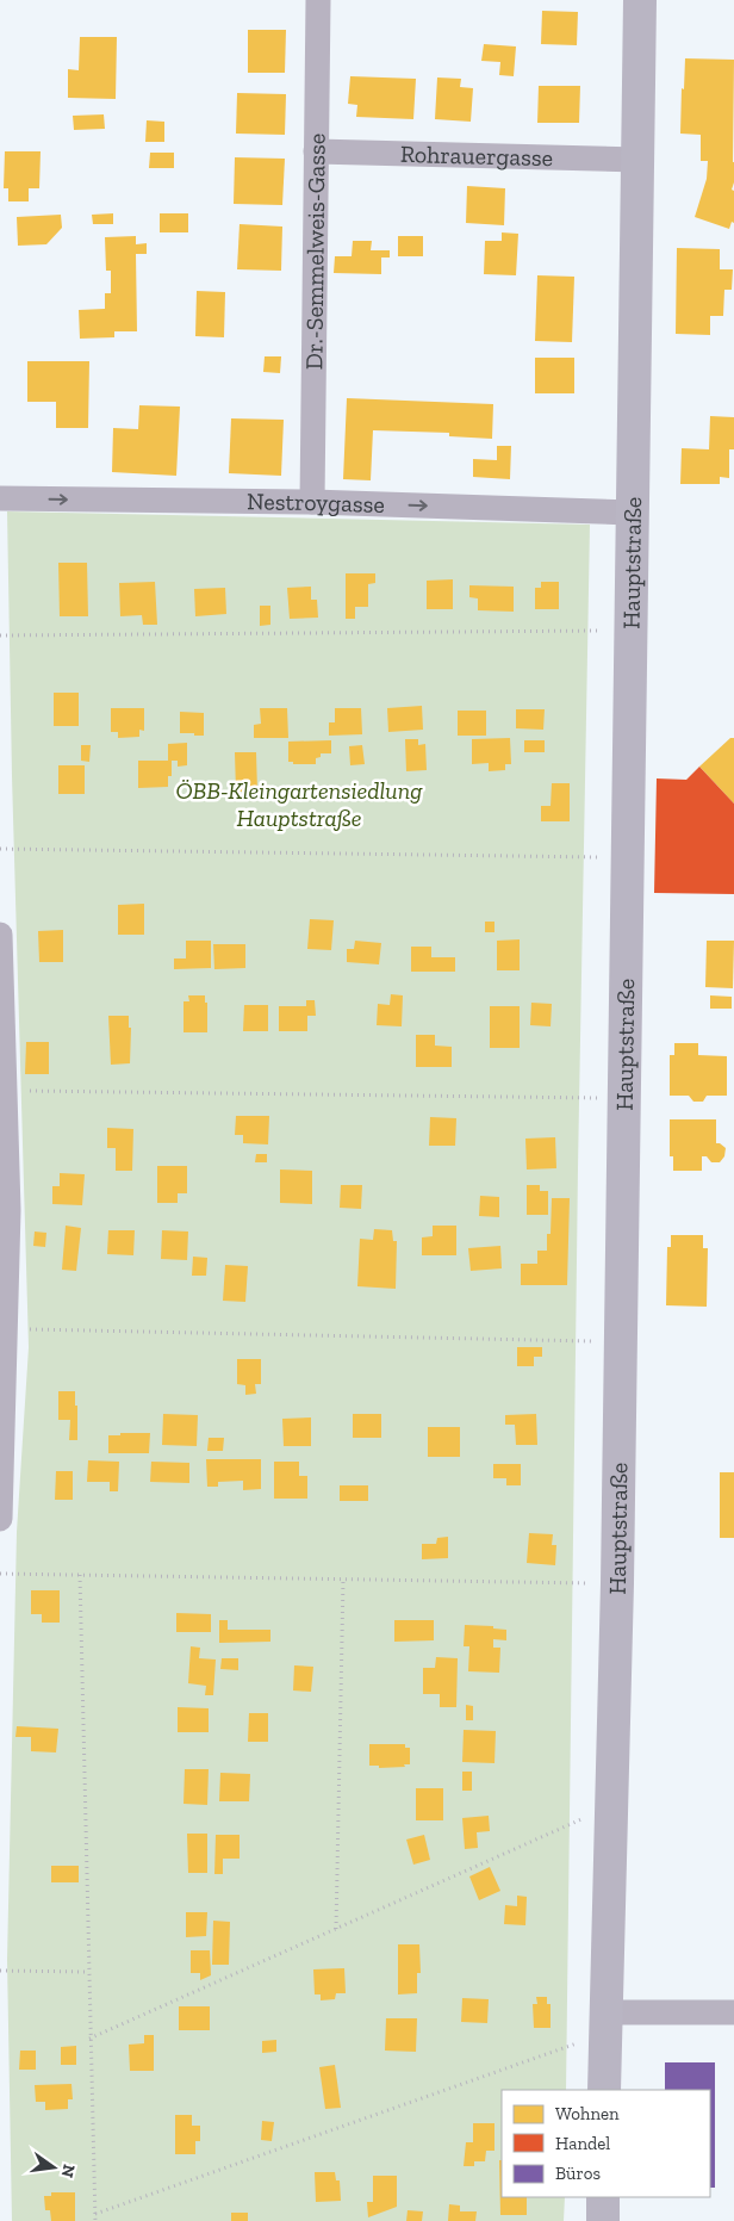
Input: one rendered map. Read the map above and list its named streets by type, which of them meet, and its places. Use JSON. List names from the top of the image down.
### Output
{
  "streets": {
    "main road": ["Hauptstraße"],
    "street": ["Rohrauergasse", "Dr.-Semmelweis-Gasse", "Nestroygasse"]
  },
  "crossings": [
    ["Rohrauergasse", "Dr.-Semmelweis-Gasse"],
    ["Rohrauergasse", "Hauptstraße"],
    ["Dr.-Semmelweis-Gasse", "Nestroygasse"],
    ["Nestroygasse", "Hauptstraße"]
  ],
  "one_way": ["Nestroygasse"],
  "parks": ["ÖBB-Kleingartensiedlung Hauptstraße"],
  "legend": ["Wohnen", "Handel", "Büros"],
  "north": "right"
}
